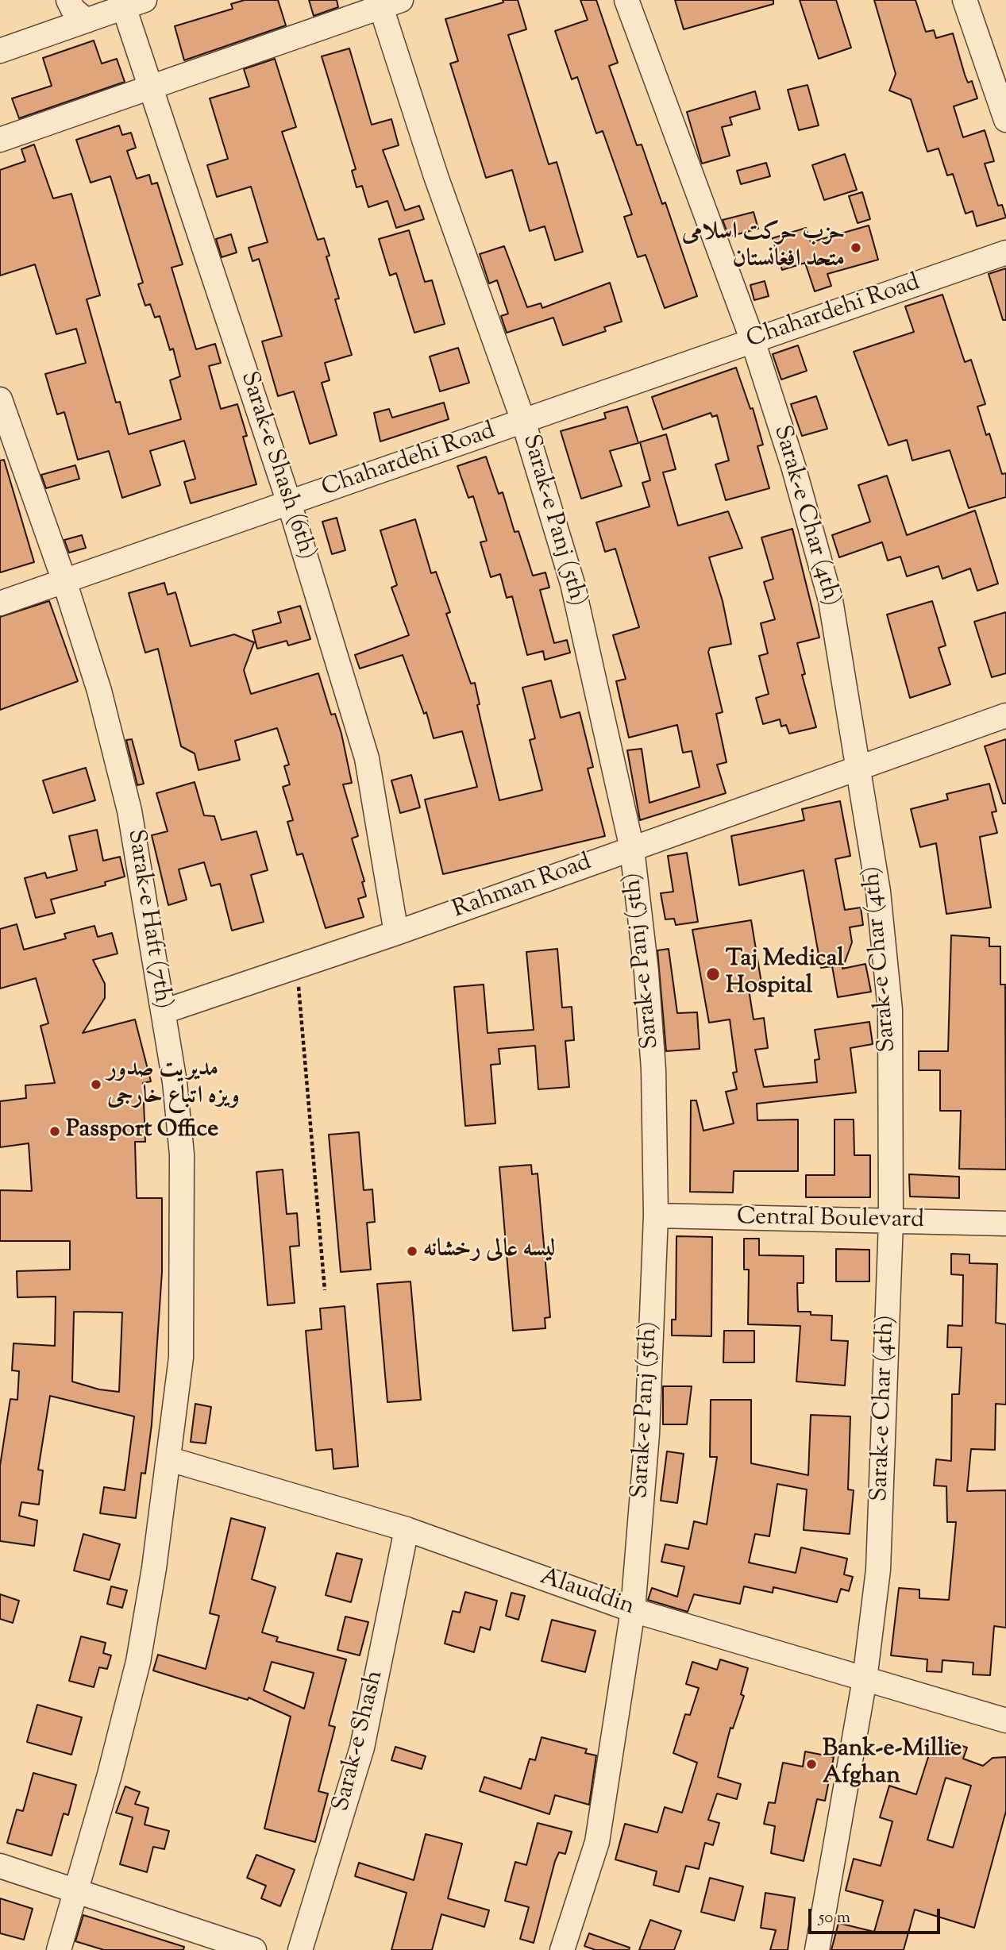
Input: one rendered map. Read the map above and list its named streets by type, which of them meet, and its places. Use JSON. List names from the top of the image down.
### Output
{
  "streets": {
    "street": [
      "Chahardehi Road",
      "Sarak-e Shash (6th)",
      "Sarak-e Char (4th)",
      "Sarak-e Panj (5th)",
      "Rahman Road",
      "Sarak-e Haft (7th)",
      "Central Boulevard",
      "Alauddin",
      "Sarak-e Shash"
    ]
  },
  "crossings": [
    ["Chahardehi Road", "Sarak-e Shash (6th)"],
    ["Chahardehi Road", "Sarak-e Char (4th)"],
    ["Chahardehi Road", "Sarak-e Panj (5th)"],
    ["Chahardehi Road", "Sarak-e Haft (7th)"],
    ["Sarak-e Shash (6th)", "Rahman Road"],
    ["Sarak-e Char (4th)", "Rahman Road"],
    ["Sarak-e Char (4th)", "Central Boulevard"],
    ["Sarak-e Char (4th)", "Alauddin"],
    ["Sarak-e Panj (5th)", "Rahman Road"],
    ["Sarak-e Panj (5th)", "Central Boulevard"],
    ["Sarak-e Panj (5th)", "Alauddin"],
    ["Rahman Road", "Sarak-e Haft (7th)"],
    ["Sarak-e Haft (7th)", "Alauddin"],
    ["Alauddin", "Sarak-e Shash"]
  ],
  "places": [
    "حزب حرکت اسلامی متحد افغانستان",
    "Taj Medical Hospital",
    "مدیریت صدور ویزه اتباع خارجی",
    "Passport Office",
    "لیسه عالی رخشانه",
    "Bank-e-Millie Afghan"
  ],
  "scale_bar": "50 m"
}
